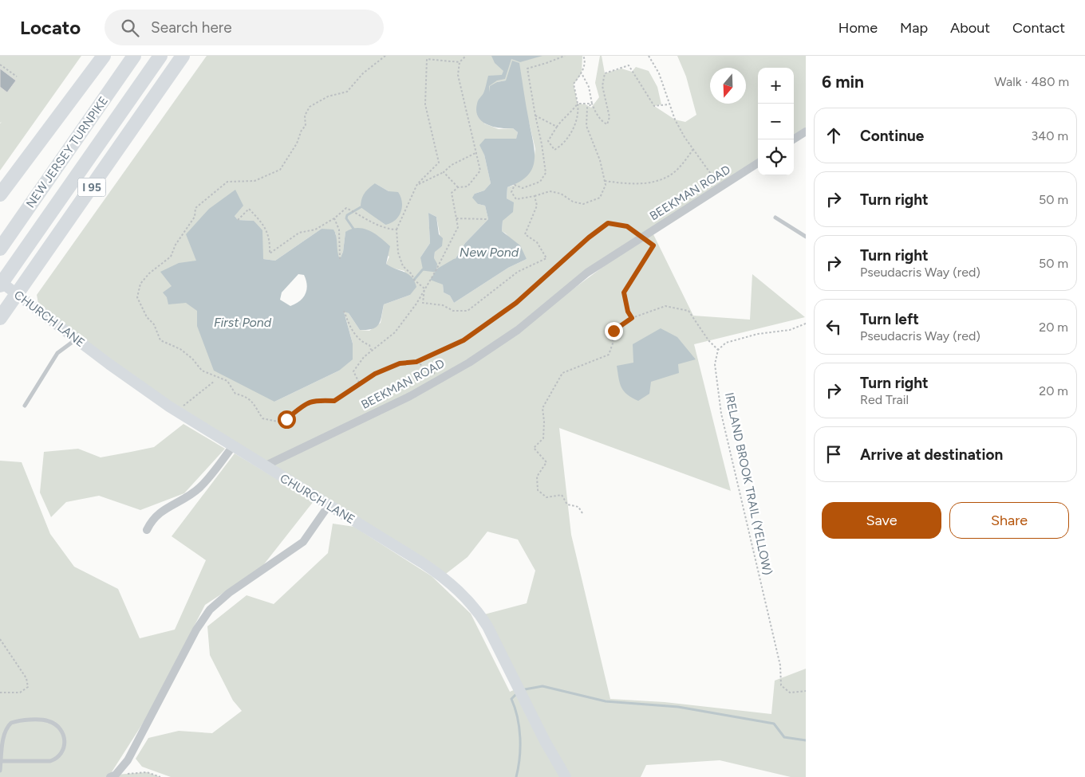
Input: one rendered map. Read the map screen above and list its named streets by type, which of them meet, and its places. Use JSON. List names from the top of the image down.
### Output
{
  "streets": {
    "highway": ["NEW JERSEY TURNPIKE", "I 95"],
    "street": ["BEEKMAN ROAD", "CHURCH LANE"],
    "path": ["IRELAND BROOK TRAIL (YELLOW)"]
  },
  "crossings": [
    ["BEEKMAN ROAD", "CHURCH LANE"]
  ],
  "water": ["New Pond", "First Pond"],
  "north": "bottom",
  "page": {
    "header": "Locato",
    "search": "Search here",
    "nav": [
      "Home",
      "Map",
      "About",
      "Contact"
    ],
    "heading": ["6 min", "Walk · 480 m"],
    "map_buttons": ["+", "−"],
    "list": [
      ["Continue", "340 m"],
      ["Turn right", "50 m"],
      ["Turn right", "Pseudacris Way (red)", "50 m"],
      ["Turn left", "Pseudacris Way (red)", "20 m"],
      ["Turn right", "Red Trail", "20 m"],
      "Arrive at destination"
    ],
    "buttons": ["Save", "Share"]
  }
}
